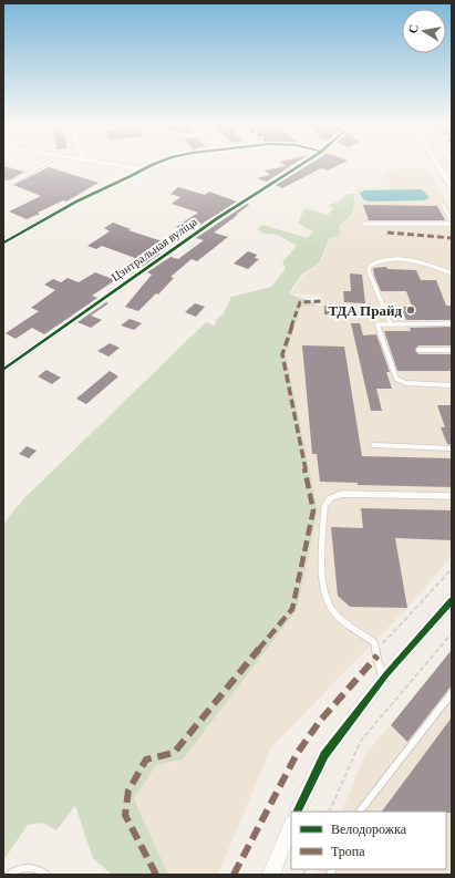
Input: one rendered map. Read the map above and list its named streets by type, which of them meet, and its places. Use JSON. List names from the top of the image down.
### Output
{
  "streets": {
    "street": ["Цэнтральная вуліца"]
  },
  "places": ["ТДА Прайд"],
  "legend": ["Велодорожка", "Тропа"],
  "north": "left"
}
